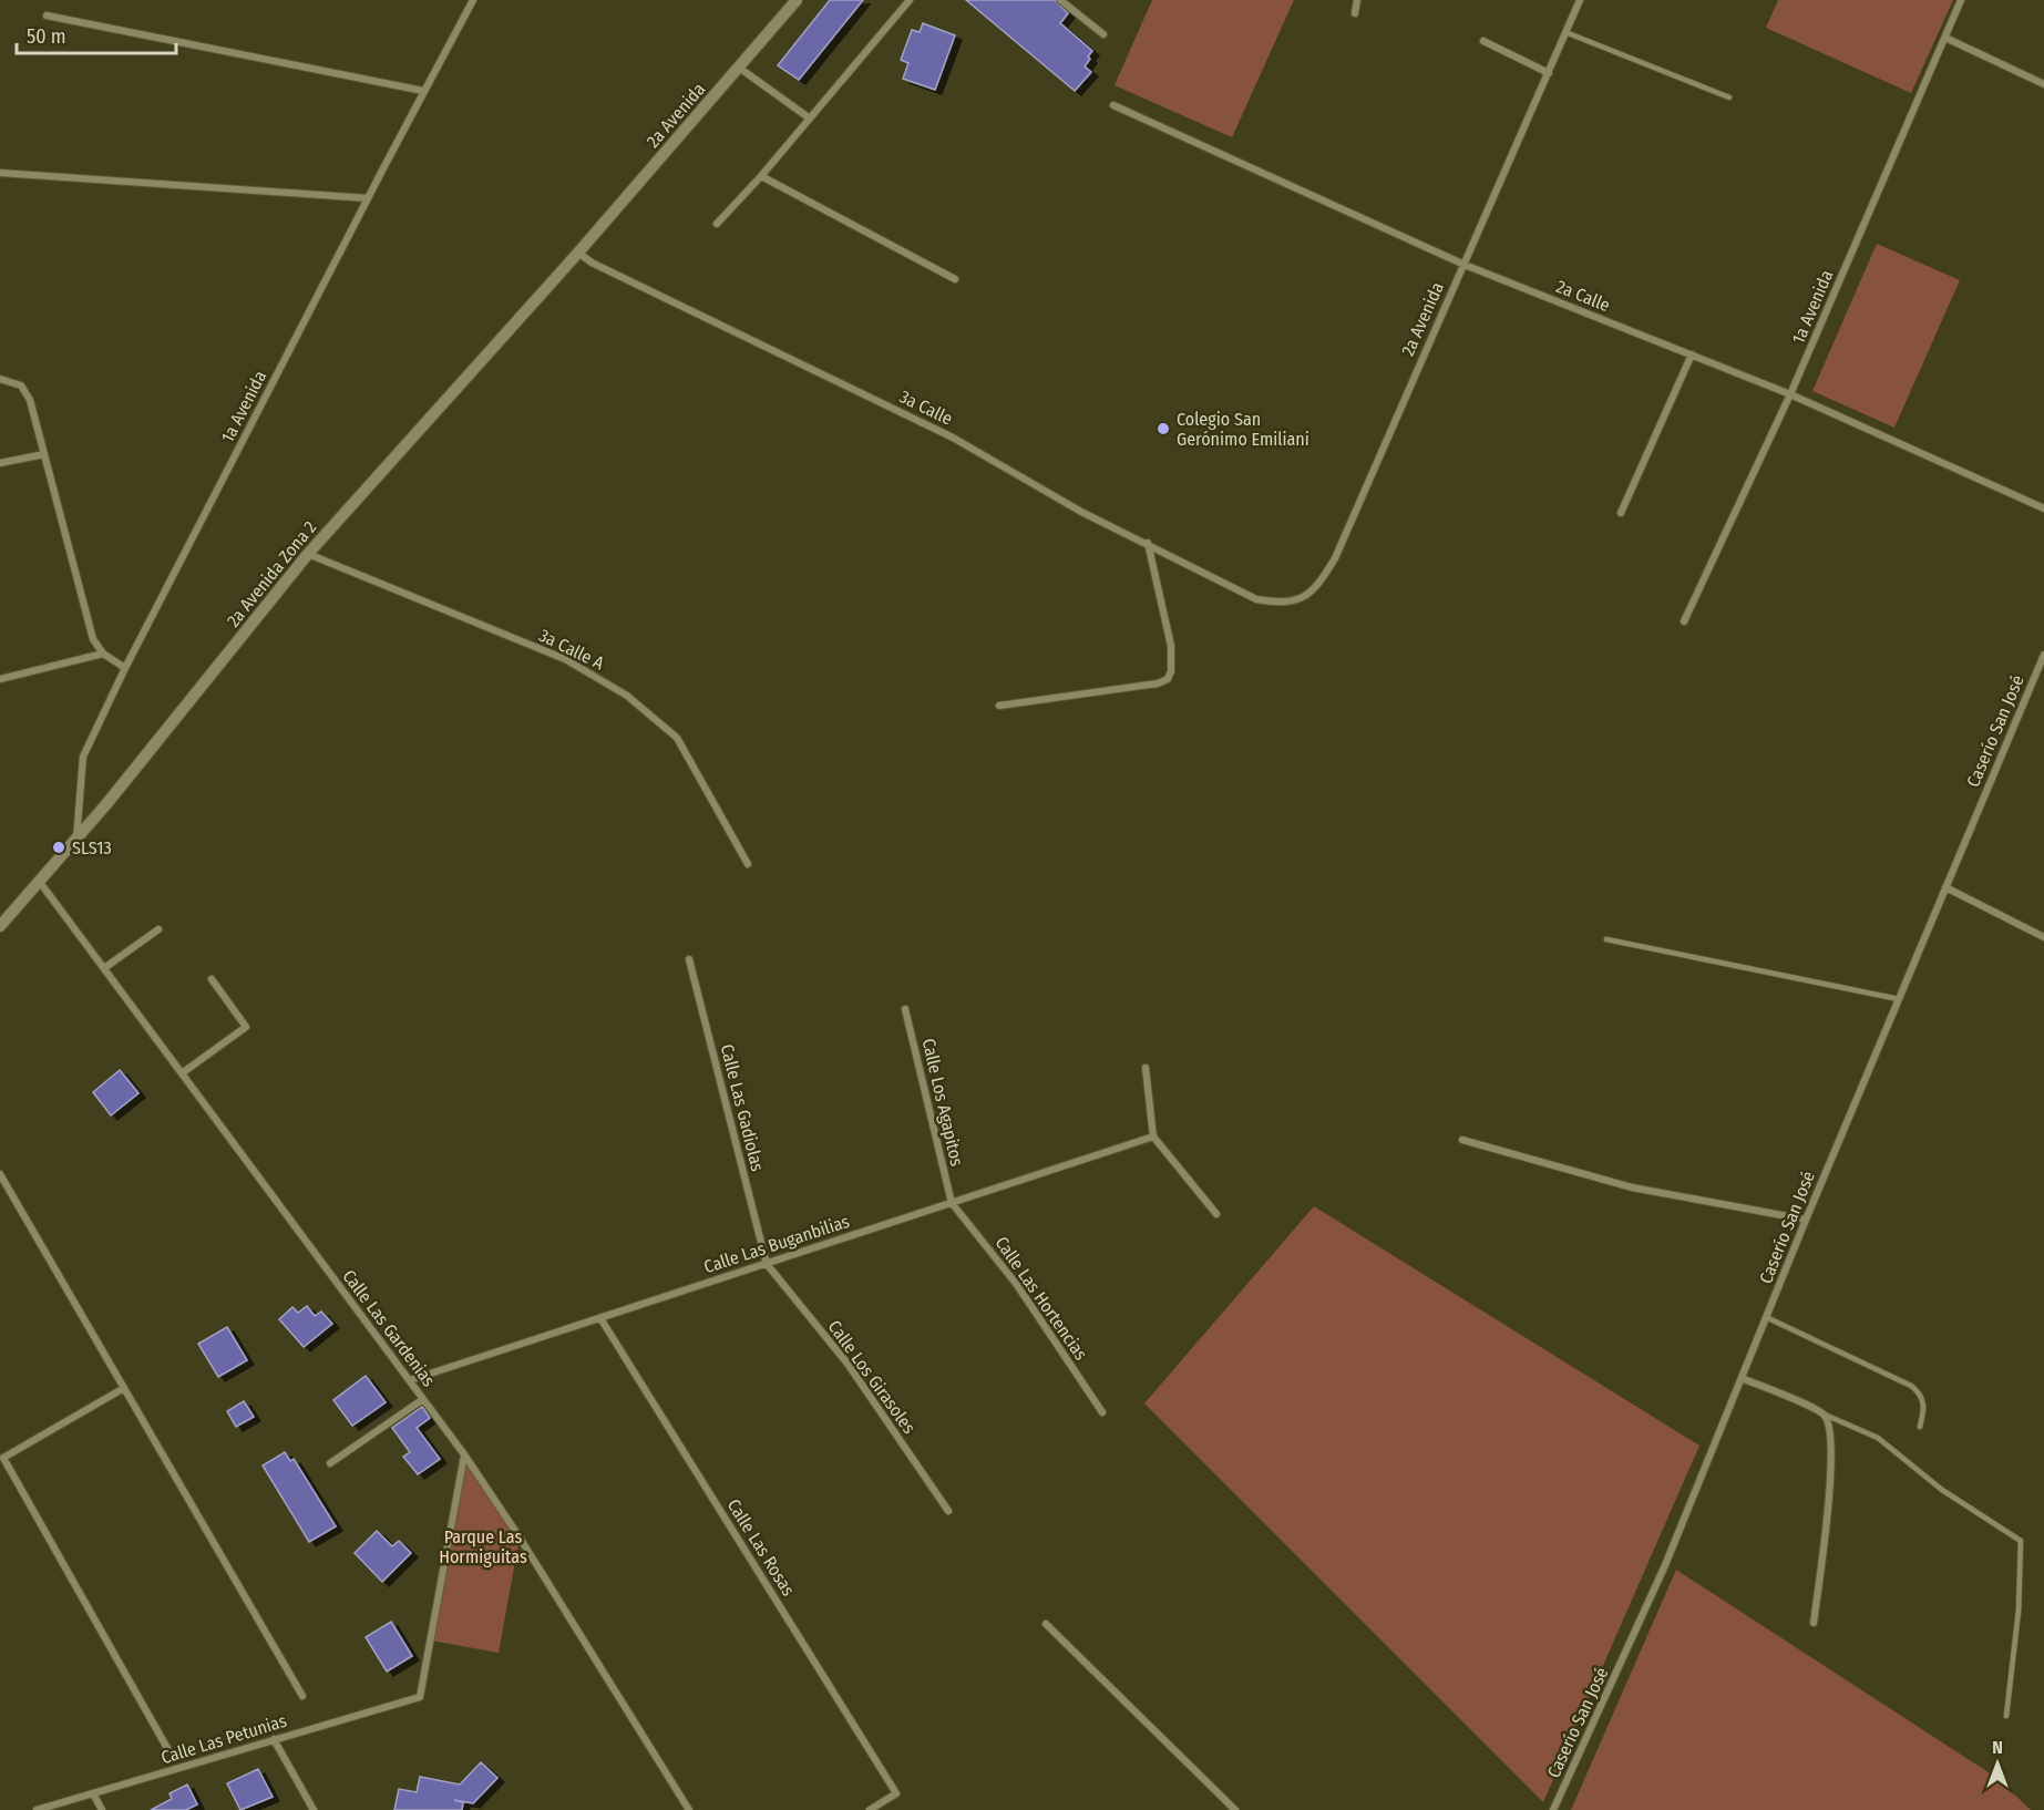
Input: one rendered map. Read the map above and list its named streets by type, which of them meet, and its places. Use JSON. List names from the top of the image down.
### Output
{
  "streets": {
    "street": [
      "2a Avenida",
      "2a Calle",
      "1a Avenida",
      "3a Calle",
      "2a Avenida Zona 2",
      "3a Calle A",
      "Caserío San José",
      "Calle Los Agapitos",
      "Calle Las Gadiolas",
      "Calle Las Buganbilias",
      "Calle Las Hortencias",
      "Calle Las Gardenias",
      "Calle Los Girasoles",
      "Calle Las Rosas",
      "Calle Las Petunias"
    ]
  },
  "crossings": [
    ["2a Avenida", "2a Calle"],
    ["2a Avenida", "3a Calle"],
    ["2a Avenida", "2a Avenida Zona 2"],
    ["2a Calle", "1a Avenida"],
    ["1a Avenida", "2a Avenida Zona 2"],
    ["3a Calle", "2a Avenida Zona 2"],
    ["2a Avenida Zona 2", "3a Calle A"],
    ["2a Avenida Zona 2", "Calle Las Gardenias"],
    ["Calle Los Agapitos", "Calle Las Buganbilias"],
    ["Calle Los Agapitos", "Calle Las Hortencias"],
    ["Calle Las Gadiolas", "Calle Las Buganbilias"],
    ["Calle Las Gadiolas", "Calle Los Girasoles"],
    ["Calle Las Buganbilias", "Calle Las Hortencias"],
    ["Calle Las Buganbilias", "Calle Las Gardenias"],
    ["Calle Las Buganbilias", "Calle Los Girasoles"],
    ["Calle Las Buganbilias", "Calle Las Rosas"],
    ["Calle Las Gardenias", "Calle Las Petunias"]
  ],
  "parks": ["Parque Las Hormiguitas"],
  "places": ["Colegio San Gerónimo Emiliani", "SLS13"],
  "scale_bar": "50 m",
  "north": "top"
}
